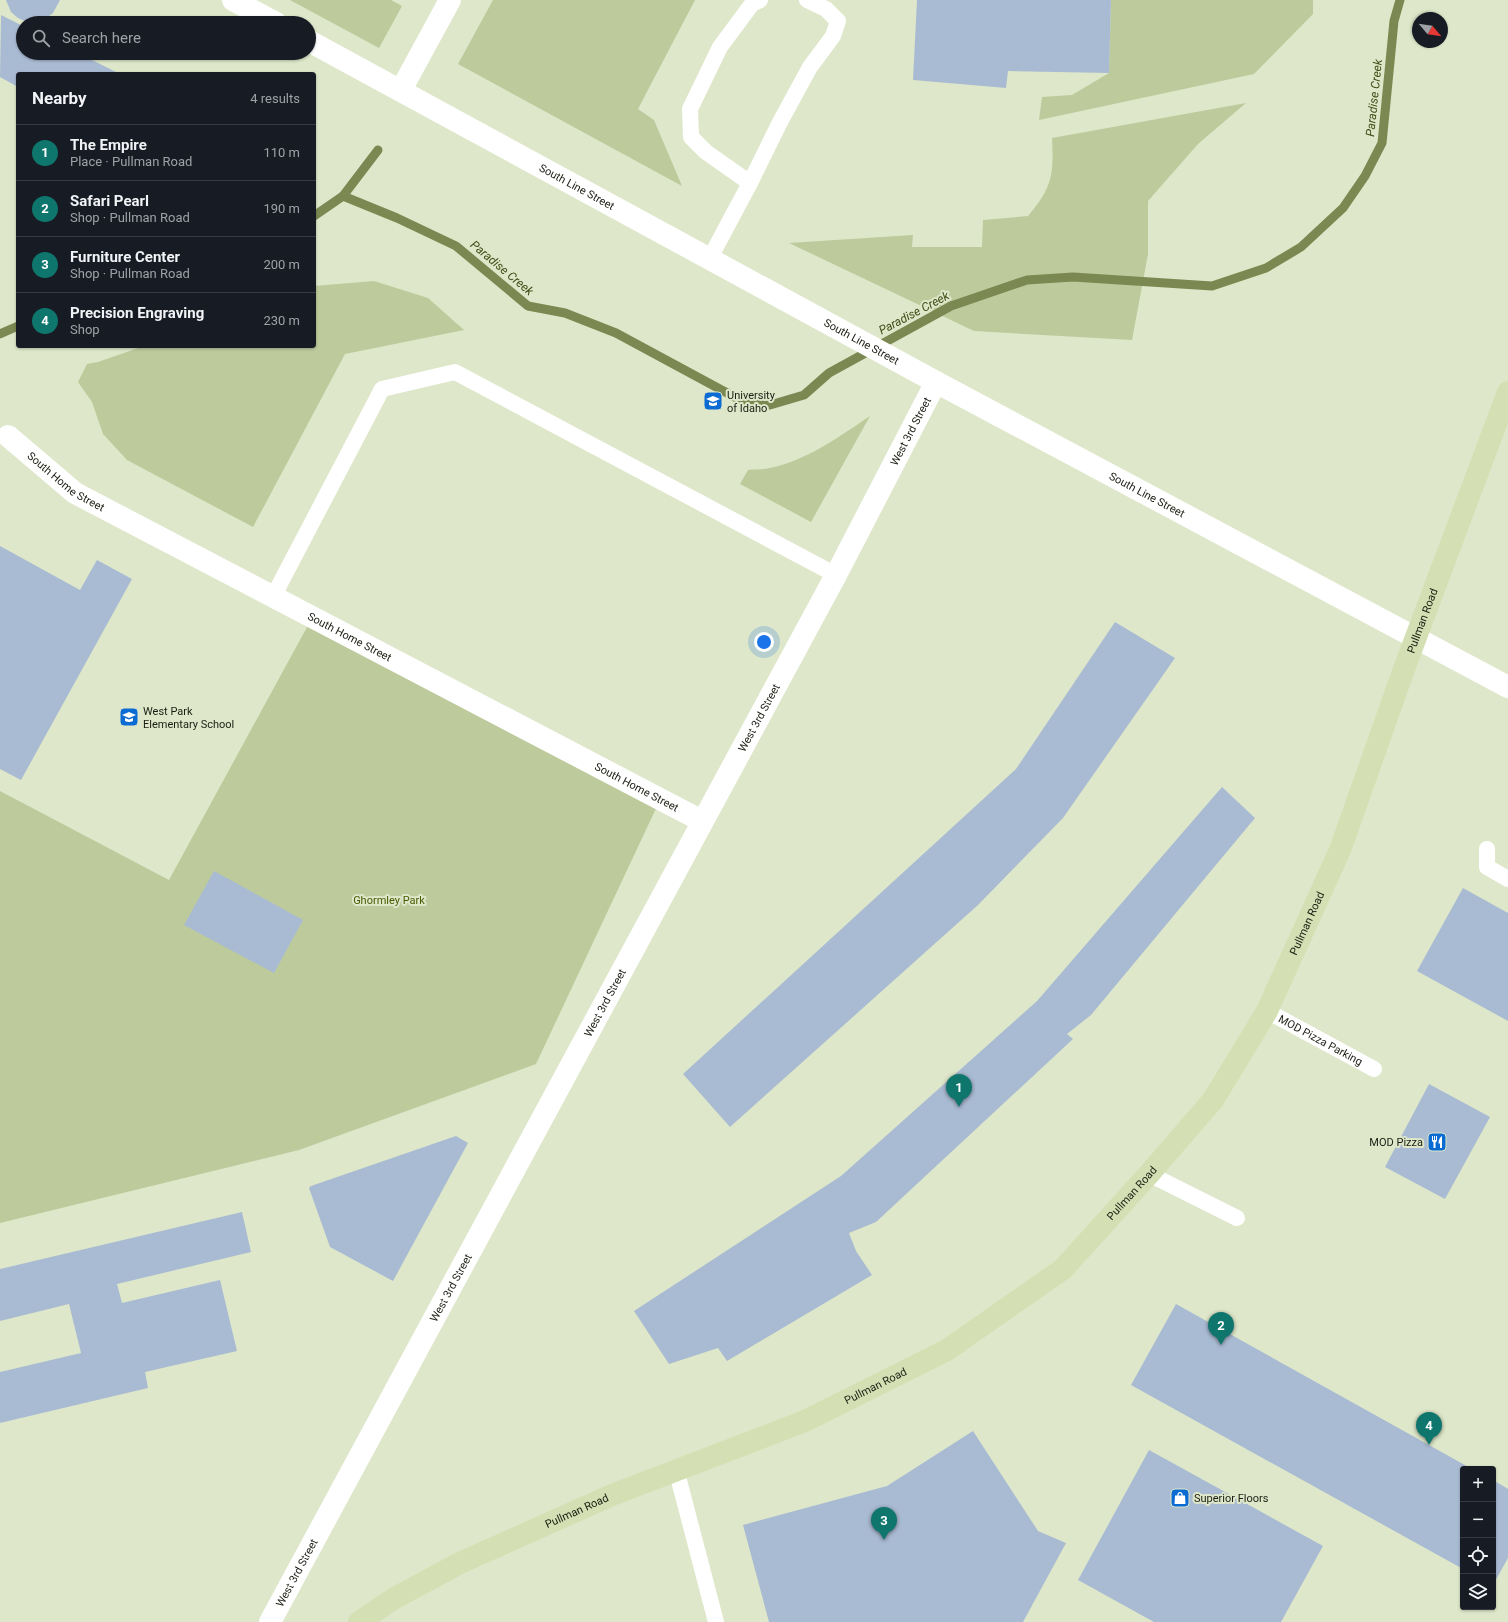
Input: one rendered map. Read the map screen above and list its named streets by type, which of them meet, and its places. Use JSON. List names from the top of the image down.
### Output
{
  "streets": {
    "main road": ["Pullman Road"],
    "street": ["South Line Street", "West 3rd Street", "South Home Street"],
    "lane": ["MOD Pizza Parking"]
  },
  "crossings": [
    ["South Line Street", "West 3rd Street"],
    ["South Line Street", "Pullman Road"],
    ["West 3rd Street", "South Home Street"],
    ["Pullman Road", "MOD Pizza Parking"]
  ],
  "water": ["Paradise Creek"],
  "parks": ["Ghormley Park"],
  "places": {
    "school or university": ["University of Idaho", "West Park Elementary School"],
    "restaurant": ["MOD Pizza"],
    "shop": ["Superior Floors"]
  },
  "north": "bottom right",
  "page": {
    "search": "Search here",
    "heading": ["Nearby", "4 results"],
    "list": [
      {
        "mark": "1",
        "name": "The Empire",
        "note": "Place · Pullman Road",
        "value": "110 m"
      },
      {
        "mark": "2",
        "name": "Safari Pearl",
        "note": "Shop · Pullman Road",
        "value": "190 m"
      },
      {
        "mark": "3",
        "name": "Furniture Center",
        "note": "Shop · Pullman Road",
        "value": "200 m"
      },
      {
        "mark": "4",
        "name": "Precision Engraving",
        "note": "Shop",
        "value": "230 m"
      }
    ],
    "pins": [
      "1",
      "2",
      "4",
      "3"
    ],
    "map_buttons": ["+", "−"]
  }
}
